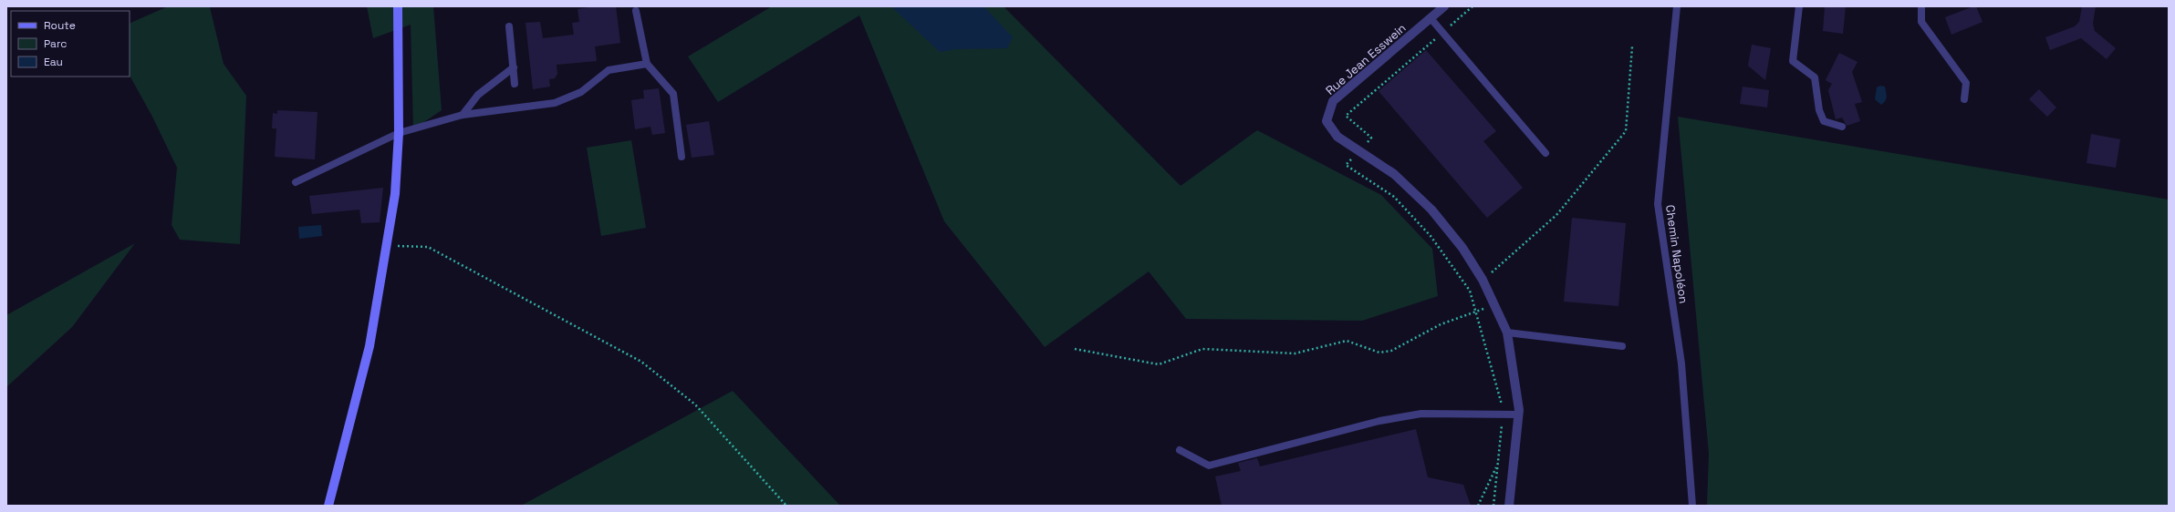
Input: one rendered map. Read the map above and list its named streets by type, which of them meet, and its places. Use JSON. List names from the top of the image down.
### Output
{
  "streets": {
    "street": ["Rue Jean Esswein"],
    "lane": ["Chemin Napoléon"]
  },
  "legend": ["Route", "Parc", "Eau"]
}
